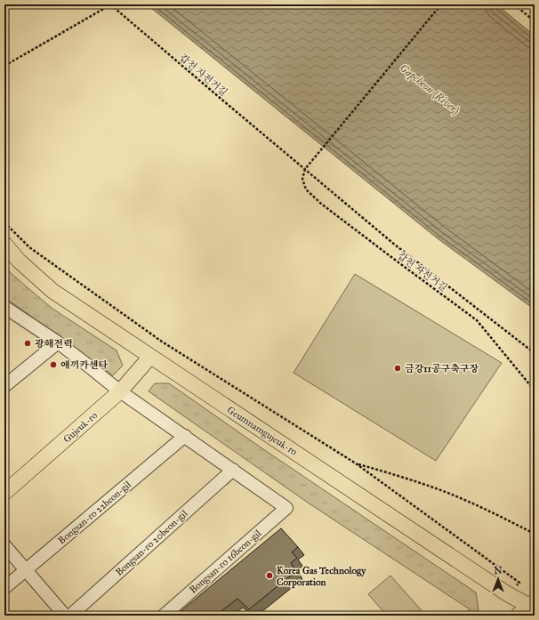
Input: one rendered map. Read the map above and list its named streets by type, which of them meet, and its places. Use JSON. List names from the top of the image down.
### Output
{
  "streets": {
    "main road": ["Gujeuk-ro", "Geumnamgujeuk-ro"],
    "street": ["Bongsan-ro 22beon-gil", "Bongsan-ro 20beon-gil", "Bongsan-ro 16beon-gil"],
    "path": ["갑천 자전거길"]
  },
  "crossings": [
    ["Gujeuk-ro", "Geumnamgujeuk-ro"],
    ["Bongsan-ro 20beon-gil", "Bongsan-ro 16beon-gil"]
  ],
  "water": ["Gapcheon (River)"],
  "places": [
    "광해전력",
    "애끼카센타",
    "금강11공구축구장",
    "Korea Gas Technology Corporation"
  ],
  "north": "top"
}
